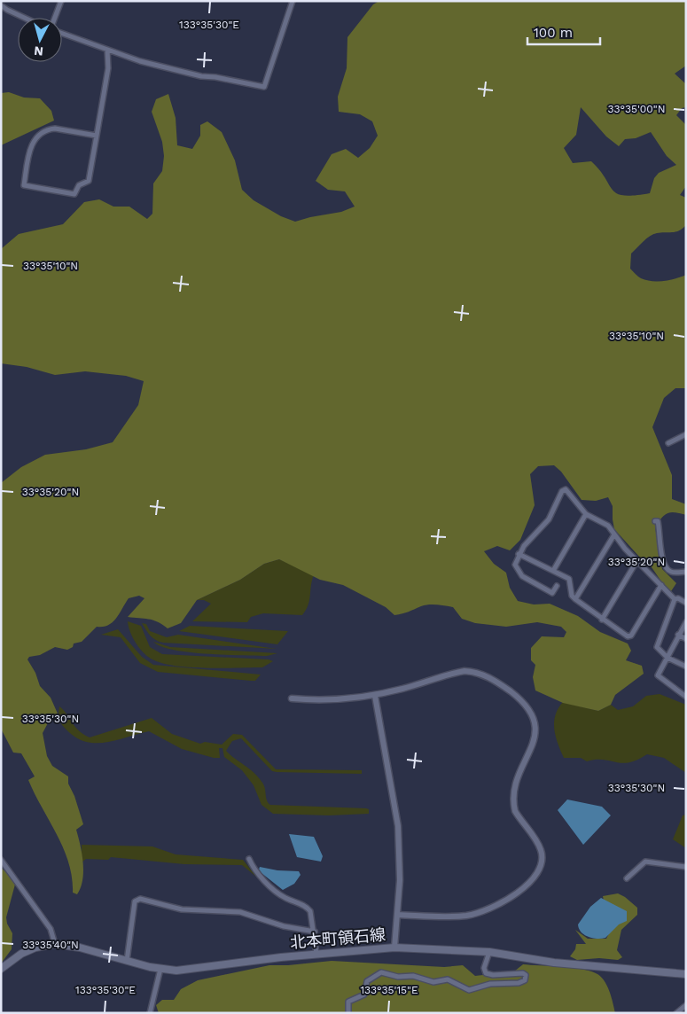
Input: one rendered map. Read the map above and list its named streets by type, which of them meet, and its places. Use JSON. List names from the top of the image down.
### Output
{
  "streets": {
    "main road": ["北本町領石線"]
  },
  "scale_bar": "100 m",
  "north": "bottom",
  "coordinates": [
    "133°35'30\"E",
    "33°35'00\"N",
    "33°35'10\"N",
    "33°35'20\"N",
    "33°35'30\"N",
    "33°35'40\"N",
    "133°35'15\"E"
  ]
}
